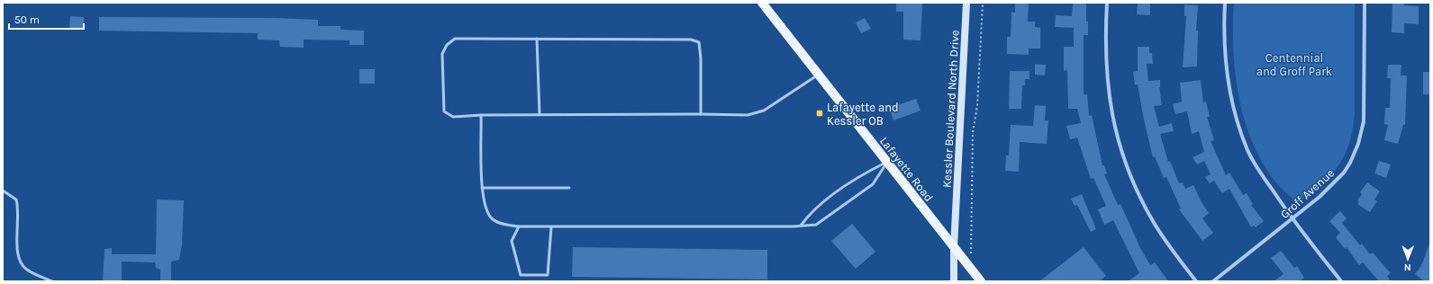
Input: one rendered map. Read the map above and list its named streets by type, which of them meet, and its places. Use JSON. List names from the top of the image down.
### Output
{
  "streets": {
    "main road": ["Kessler Boulevard North Drive", "Lafayette Road"],
    "street": ["Groff Avenue"]
  },
  "crossings": [
    ["Kessler Boulevard North Drive", "Lafayette Road"]
  ],
  "parks": ["Centennial and Groff Park"],
  "places": {
    "transit": ["Lafayette and Kessler OB"]
  },
  "scale_bar": "50 m",
  "north": "bottom"
}
